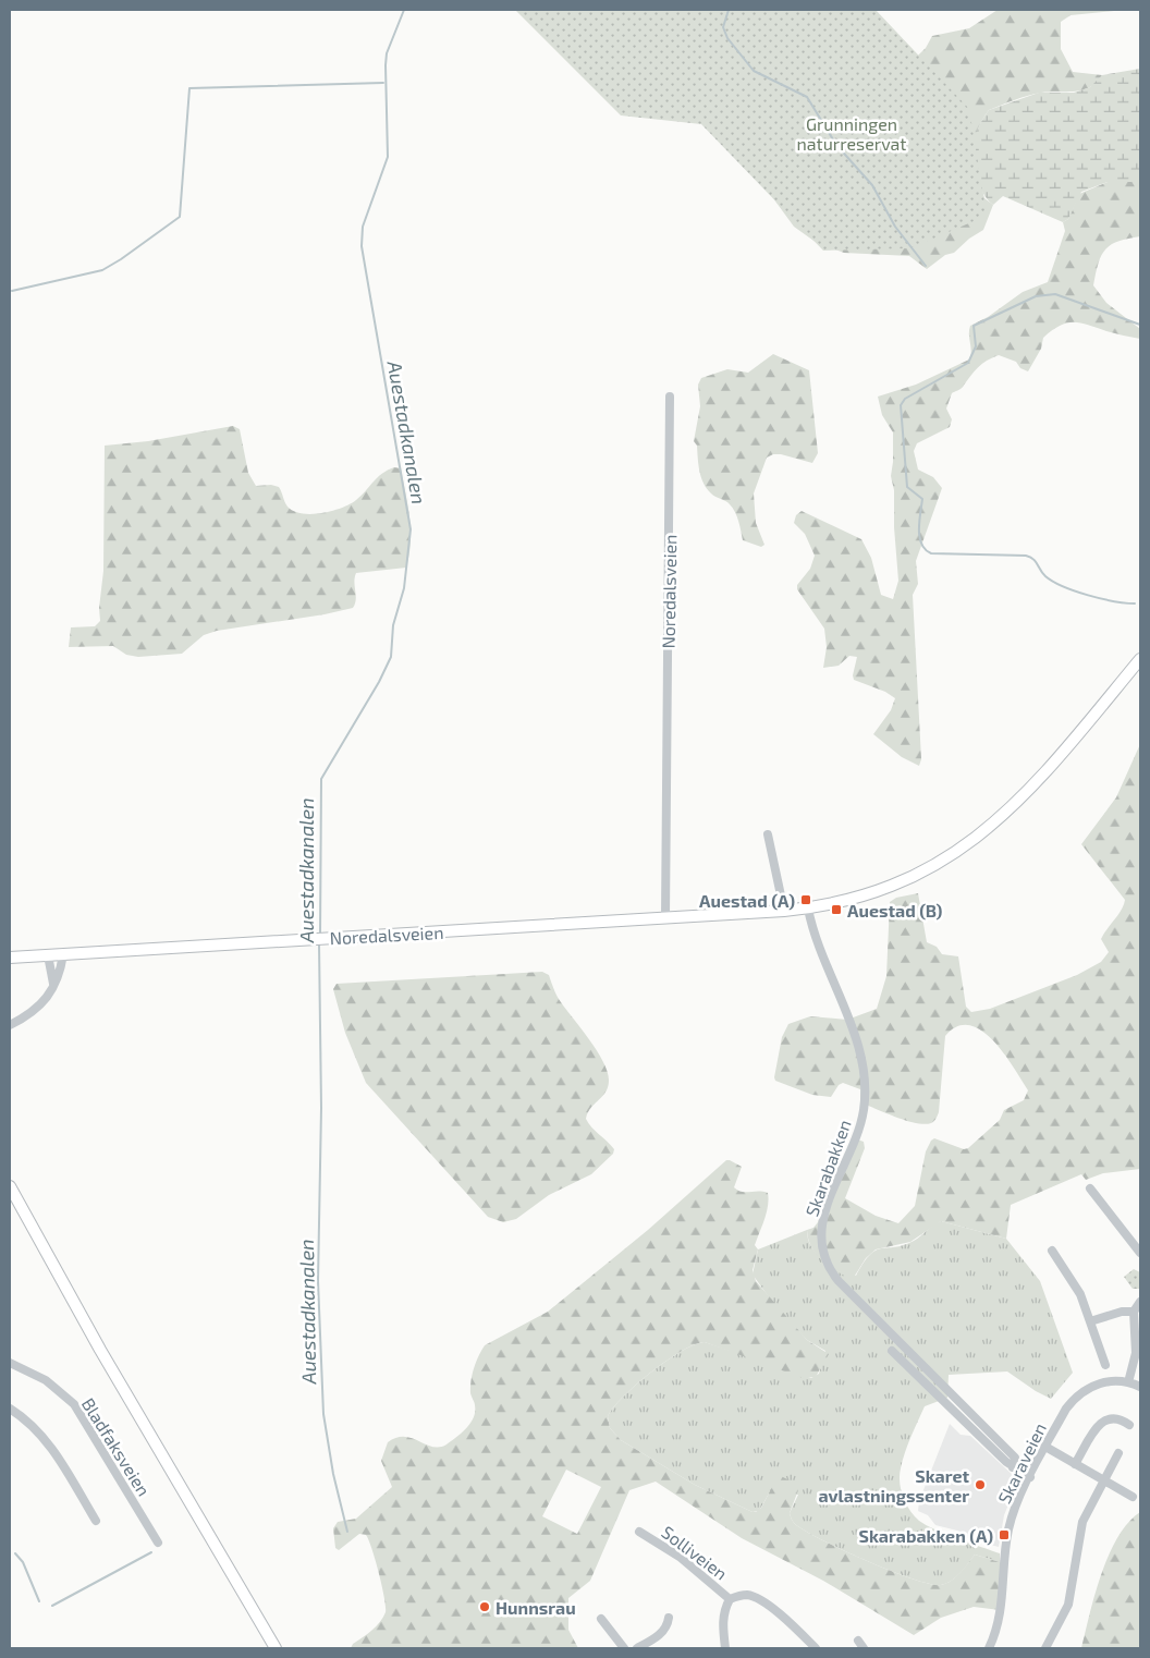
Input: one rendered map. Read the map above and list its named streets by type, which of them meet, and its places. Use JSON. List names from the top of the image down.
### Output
{
  "streets": {
    "main road": ["Noredalsveien"],
    "street": [
      "Skarabakken",
      "Bladfaksveien",
      "Skaraveien",
      "Solliveien"
    ]
  },
  "crossings": [
    ["Noredalsveien", "Skarabakken"]
  ],
  "water": ["Auestadkanalen"],
  "parks": ["Grunningen naturreservat"],
  "places": {
    "transit": ["Auestad (A)", "Auestad (B)", "Skarabakken (A)"],
    "other": ["Skaret avlastningssenter", "Hunnsrau"]
  }
}
